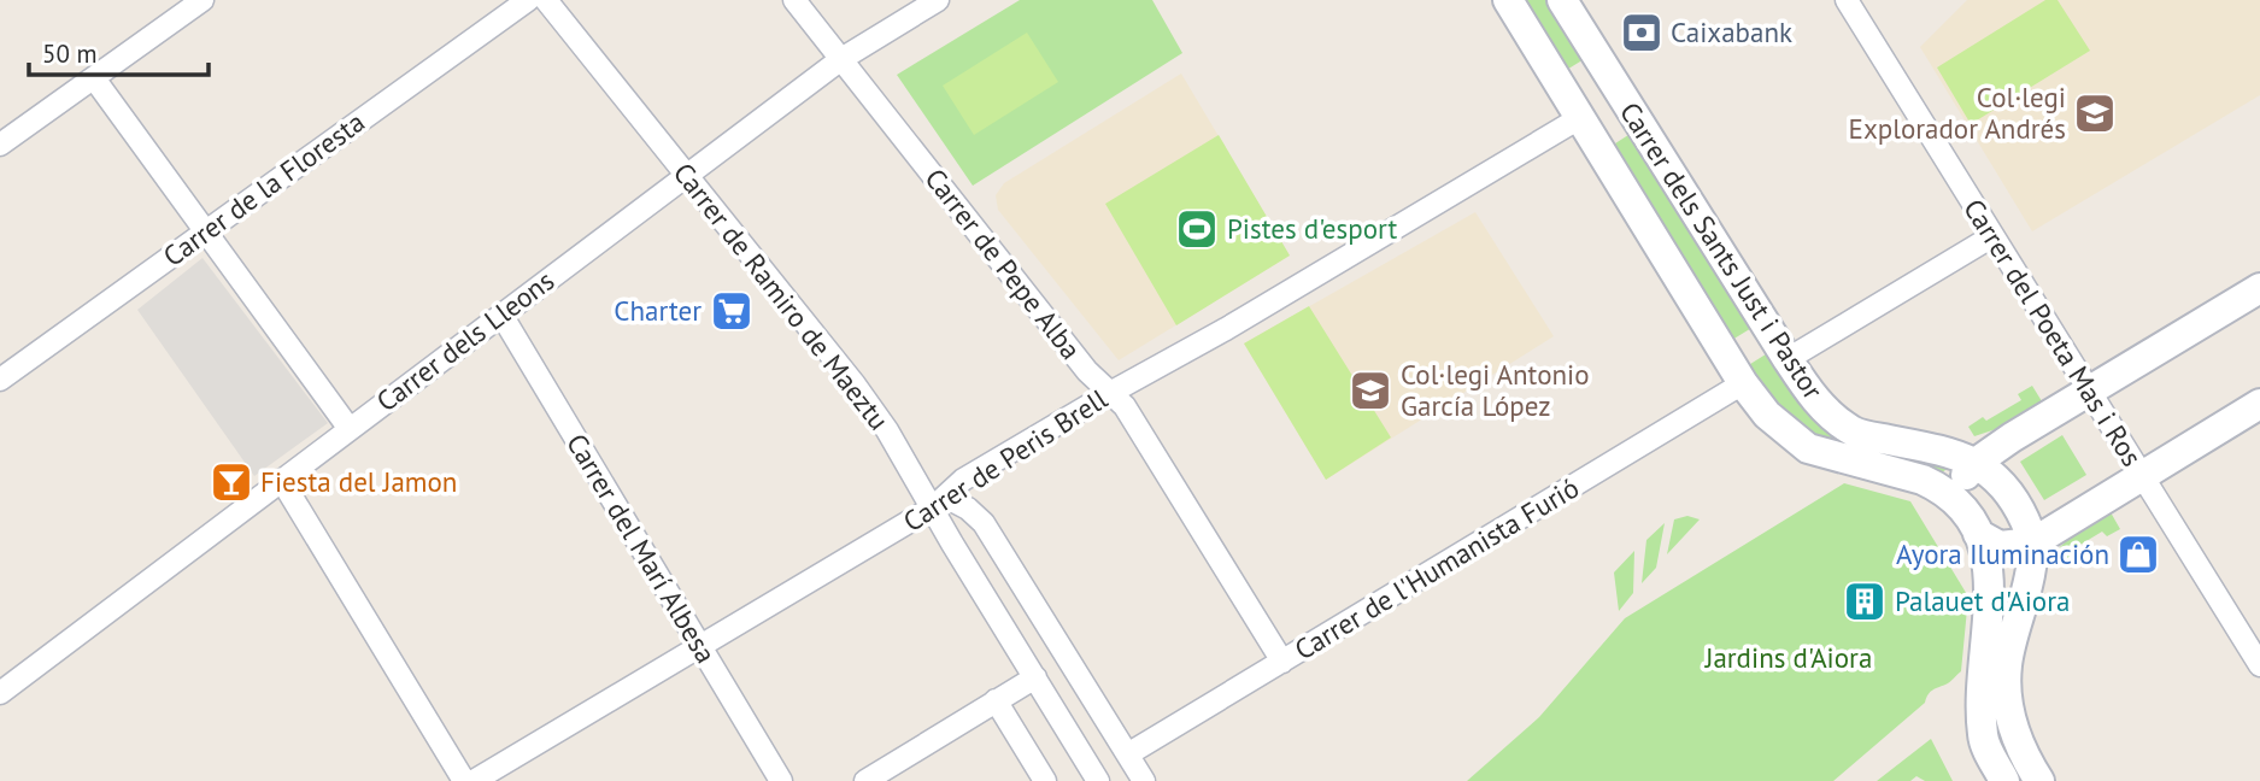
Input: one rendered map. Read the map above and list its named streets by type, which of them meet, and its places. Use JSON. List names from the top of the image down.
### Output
{
  "streets": {
    "street": [
      "Carrer de la Floresta",
      "Carrer dels Sants Just i Pastor",
      "Carrer de Pepe Alba",
      "Carrer de Ramiro de Maeztu",
      "Carrer del Poeta Mas i Ros",
      "Carrer dels Lleons",
      "Carrer de Peris Brell",
      "Carrer del Marí Albesa",
      "Carrer de l'Humanista Furió"
    ]
  },
  "crossings": [
    ["Carrer dels Sants Just i Pastor", "Carrer de Peris Brell"],
    ["Carrer dels Sants Just i Pastor", "Carrer de l'Humanista Furió"],
    ["Carrer de Pepe Alba", "Carrer dels Lleons"],
    ["Carrer de Pepe Alba", "Carrer de Peris Brell"],
    ["Carrer de Pepe Alba", "Carrer de l'Humanista Furió"],
    ["Carrer de Ramiro de Maeztu", "Carrer dels Lleons"],
    ["Carrer de Ramiro de Maeztu", "Carrer de Peris Brell"],
    ["Carrer de Ramiro de Maeztu", "Carrer de l'Humanista Furió"],
    ["Carrer dels Lleons", "Carrer del Marí Albesa"],
    ["Carrer de Peris Brell", "Carrer del Marí Albesa"]
  ],
  "parks": ["Jardins d'Aiora"],
  "places": {
    "bank": ["Caixabank"],
    "school or university": ["Col·legi Explorador Andrés", "Col·legi Antonio García López"],
    "sports": ["Pistes d'esport"],
    "supermarket": ["Charter"],
    "bar": ["Fiesta del Jamon"],
    "shop": ["Ayora Iluminación"],
    "building": ["Palauet d'Aiora"]
  },
  "scale_bar": "50 m"
}
